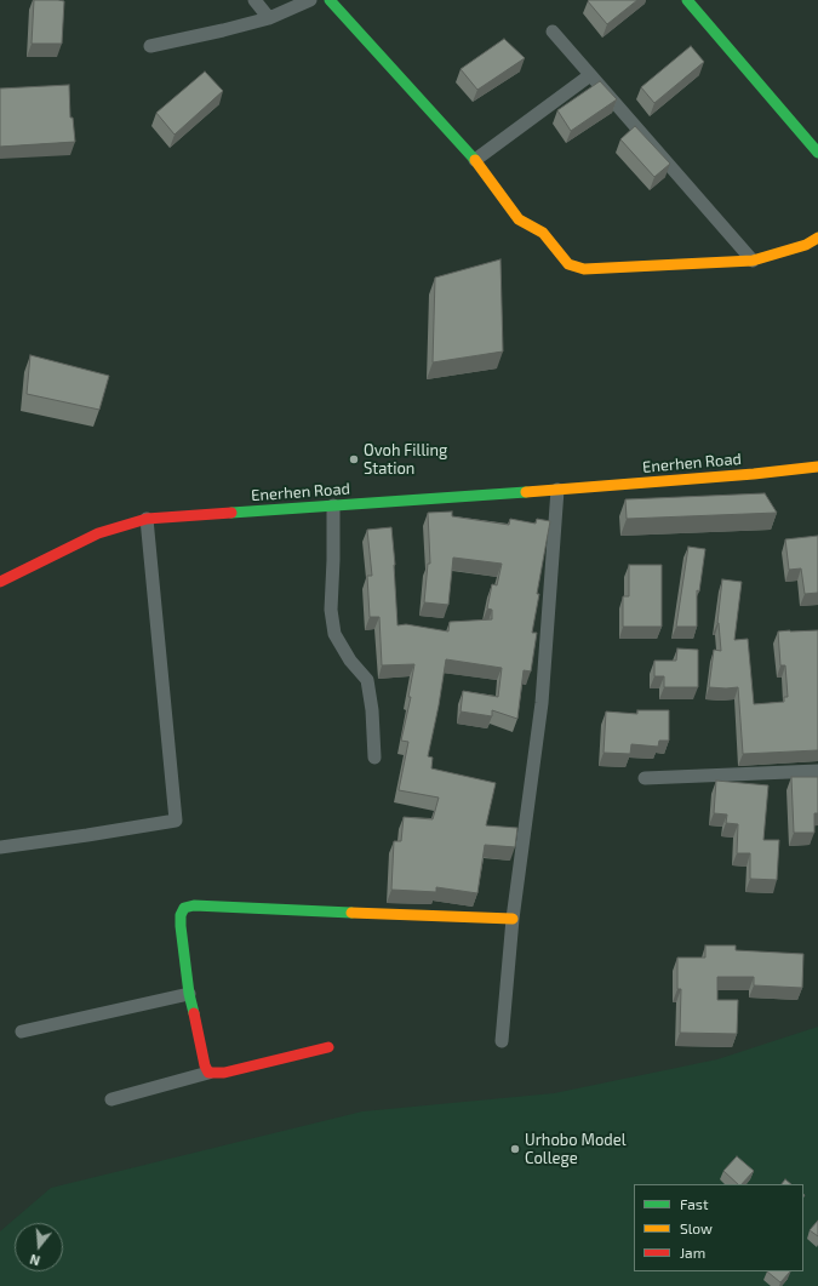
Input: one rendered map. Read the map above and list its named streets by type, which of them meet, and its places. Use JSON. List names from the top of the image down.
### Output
{
  "streets": {
    "street": ["Enerhen Road"]
  },
  "places": ["Ovoh Filling Station", "Urhobo Model College"],
  "legend": ["Fast", "Slow", "Jam"],
  "north": "bottom"
}
